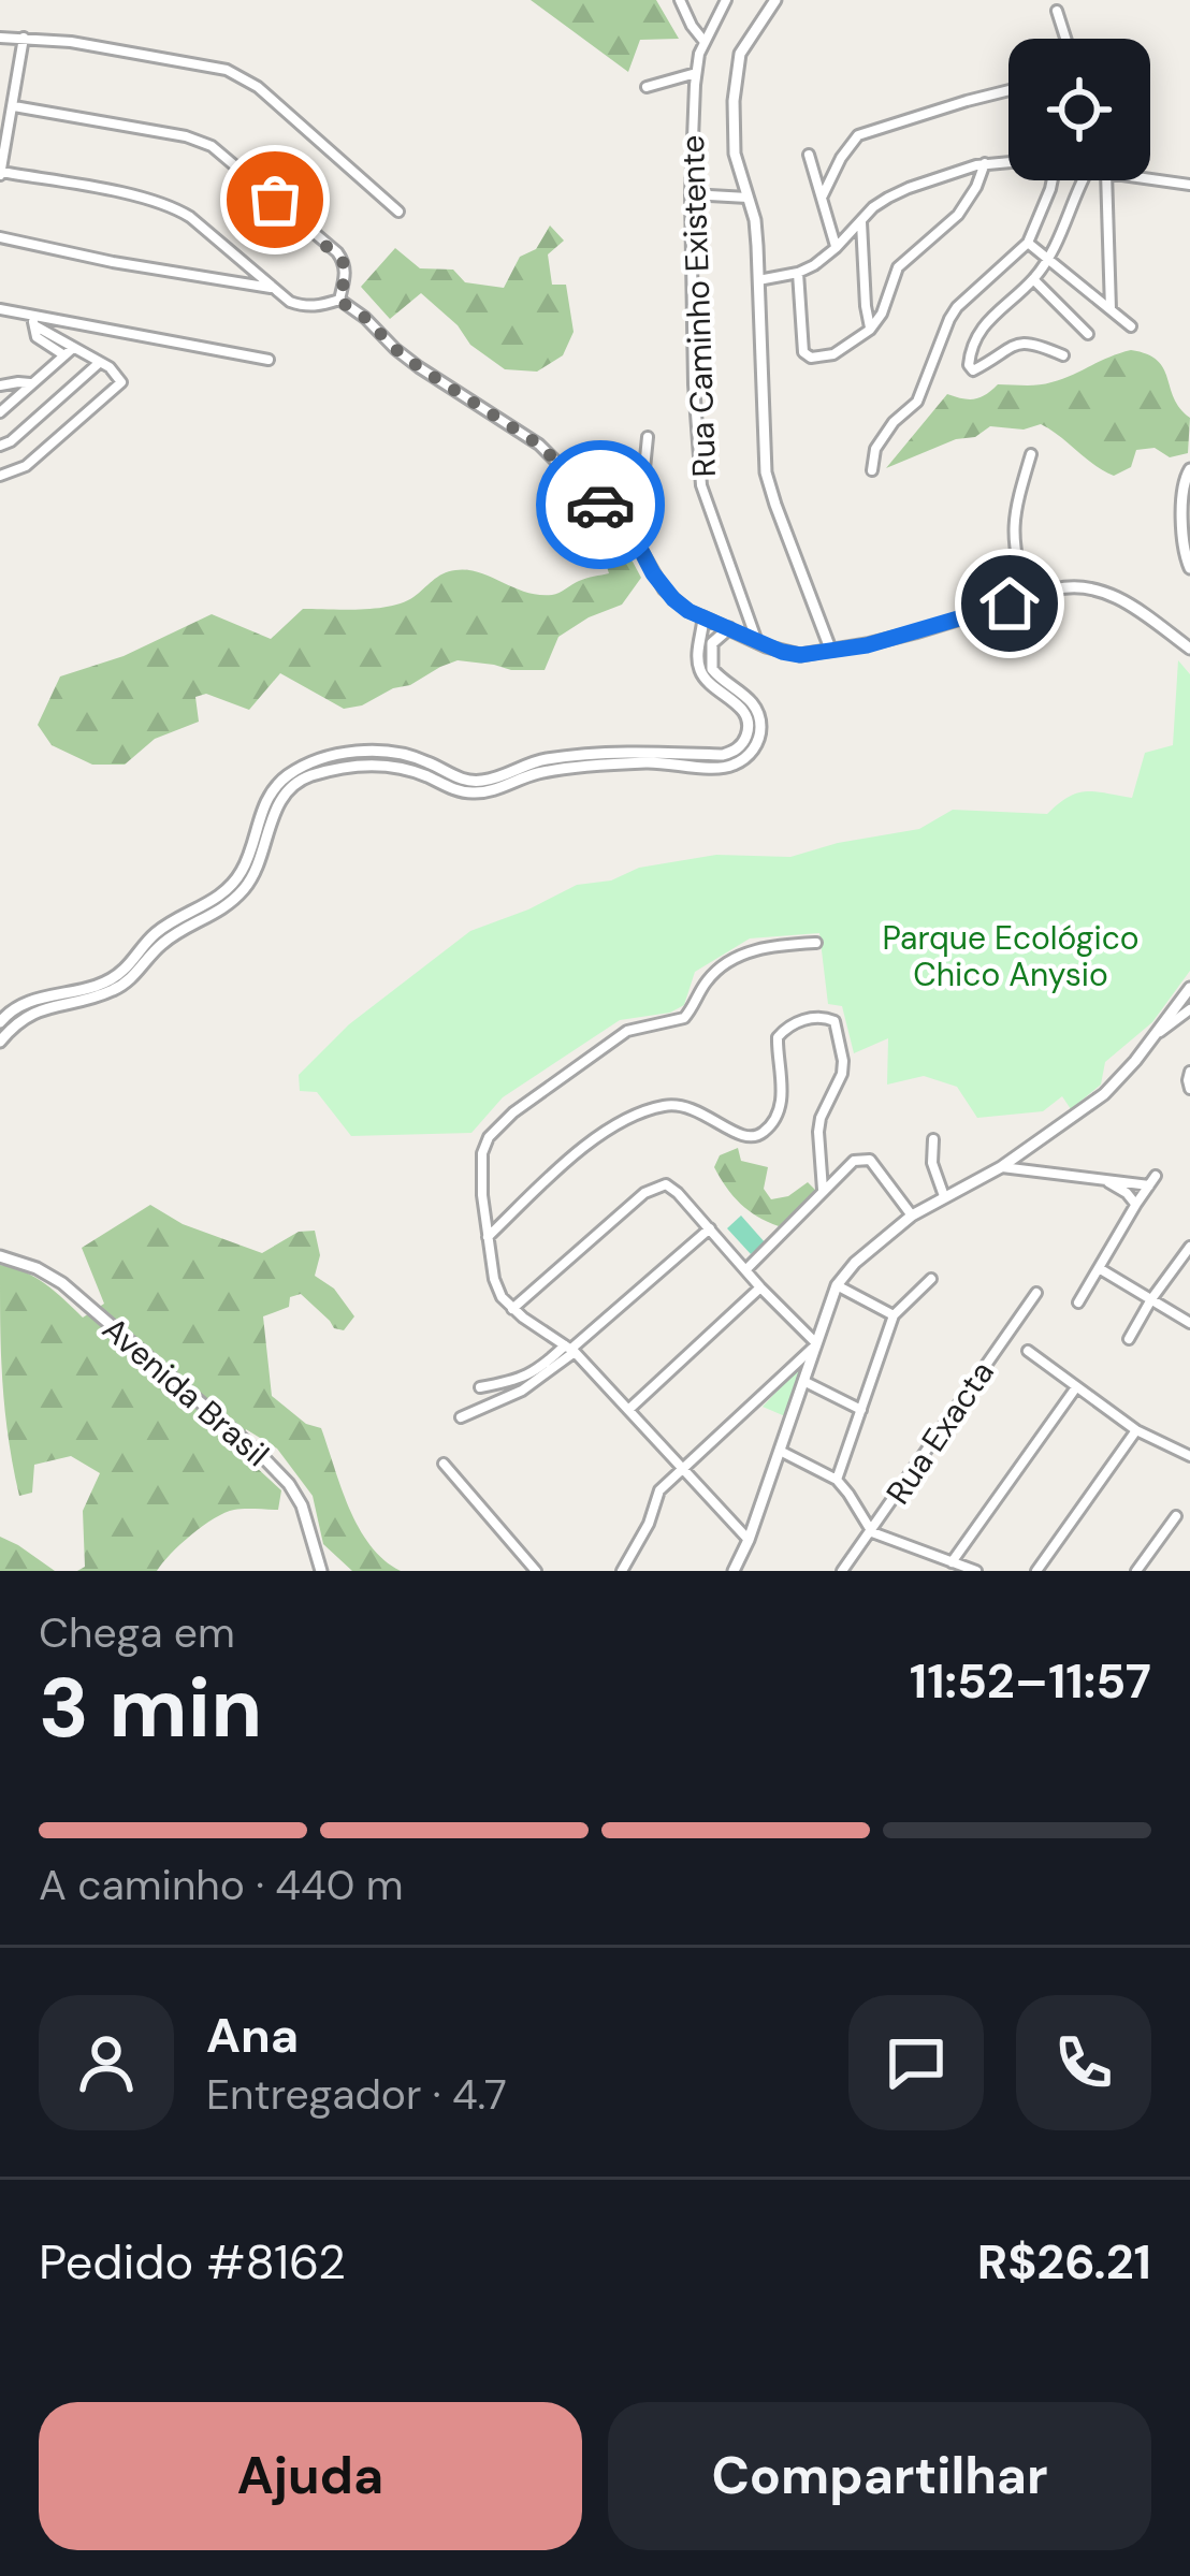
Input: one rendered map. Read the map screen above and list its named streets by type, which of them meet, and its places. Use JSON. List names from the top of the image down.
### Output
{
  "streets": {
    "street": ["Rua Caminho Existente", "Avenida Brasil", "Rua Exacta"]
  },
  "parks": ["Parque Ecológico Chico Anysio"],
  "page": {
    "heading": ["3 min", "Chega em", "11:52–11:57"],
    "panel": [
      "Ana",
      "Entregador · 4.7",
      "Pedido #8162",
      "R$26.21"
    ],
    "bar": "A caminho · 440 m",
    "buttons": ["Ajuda", "Compartilhar"]
  }
}
